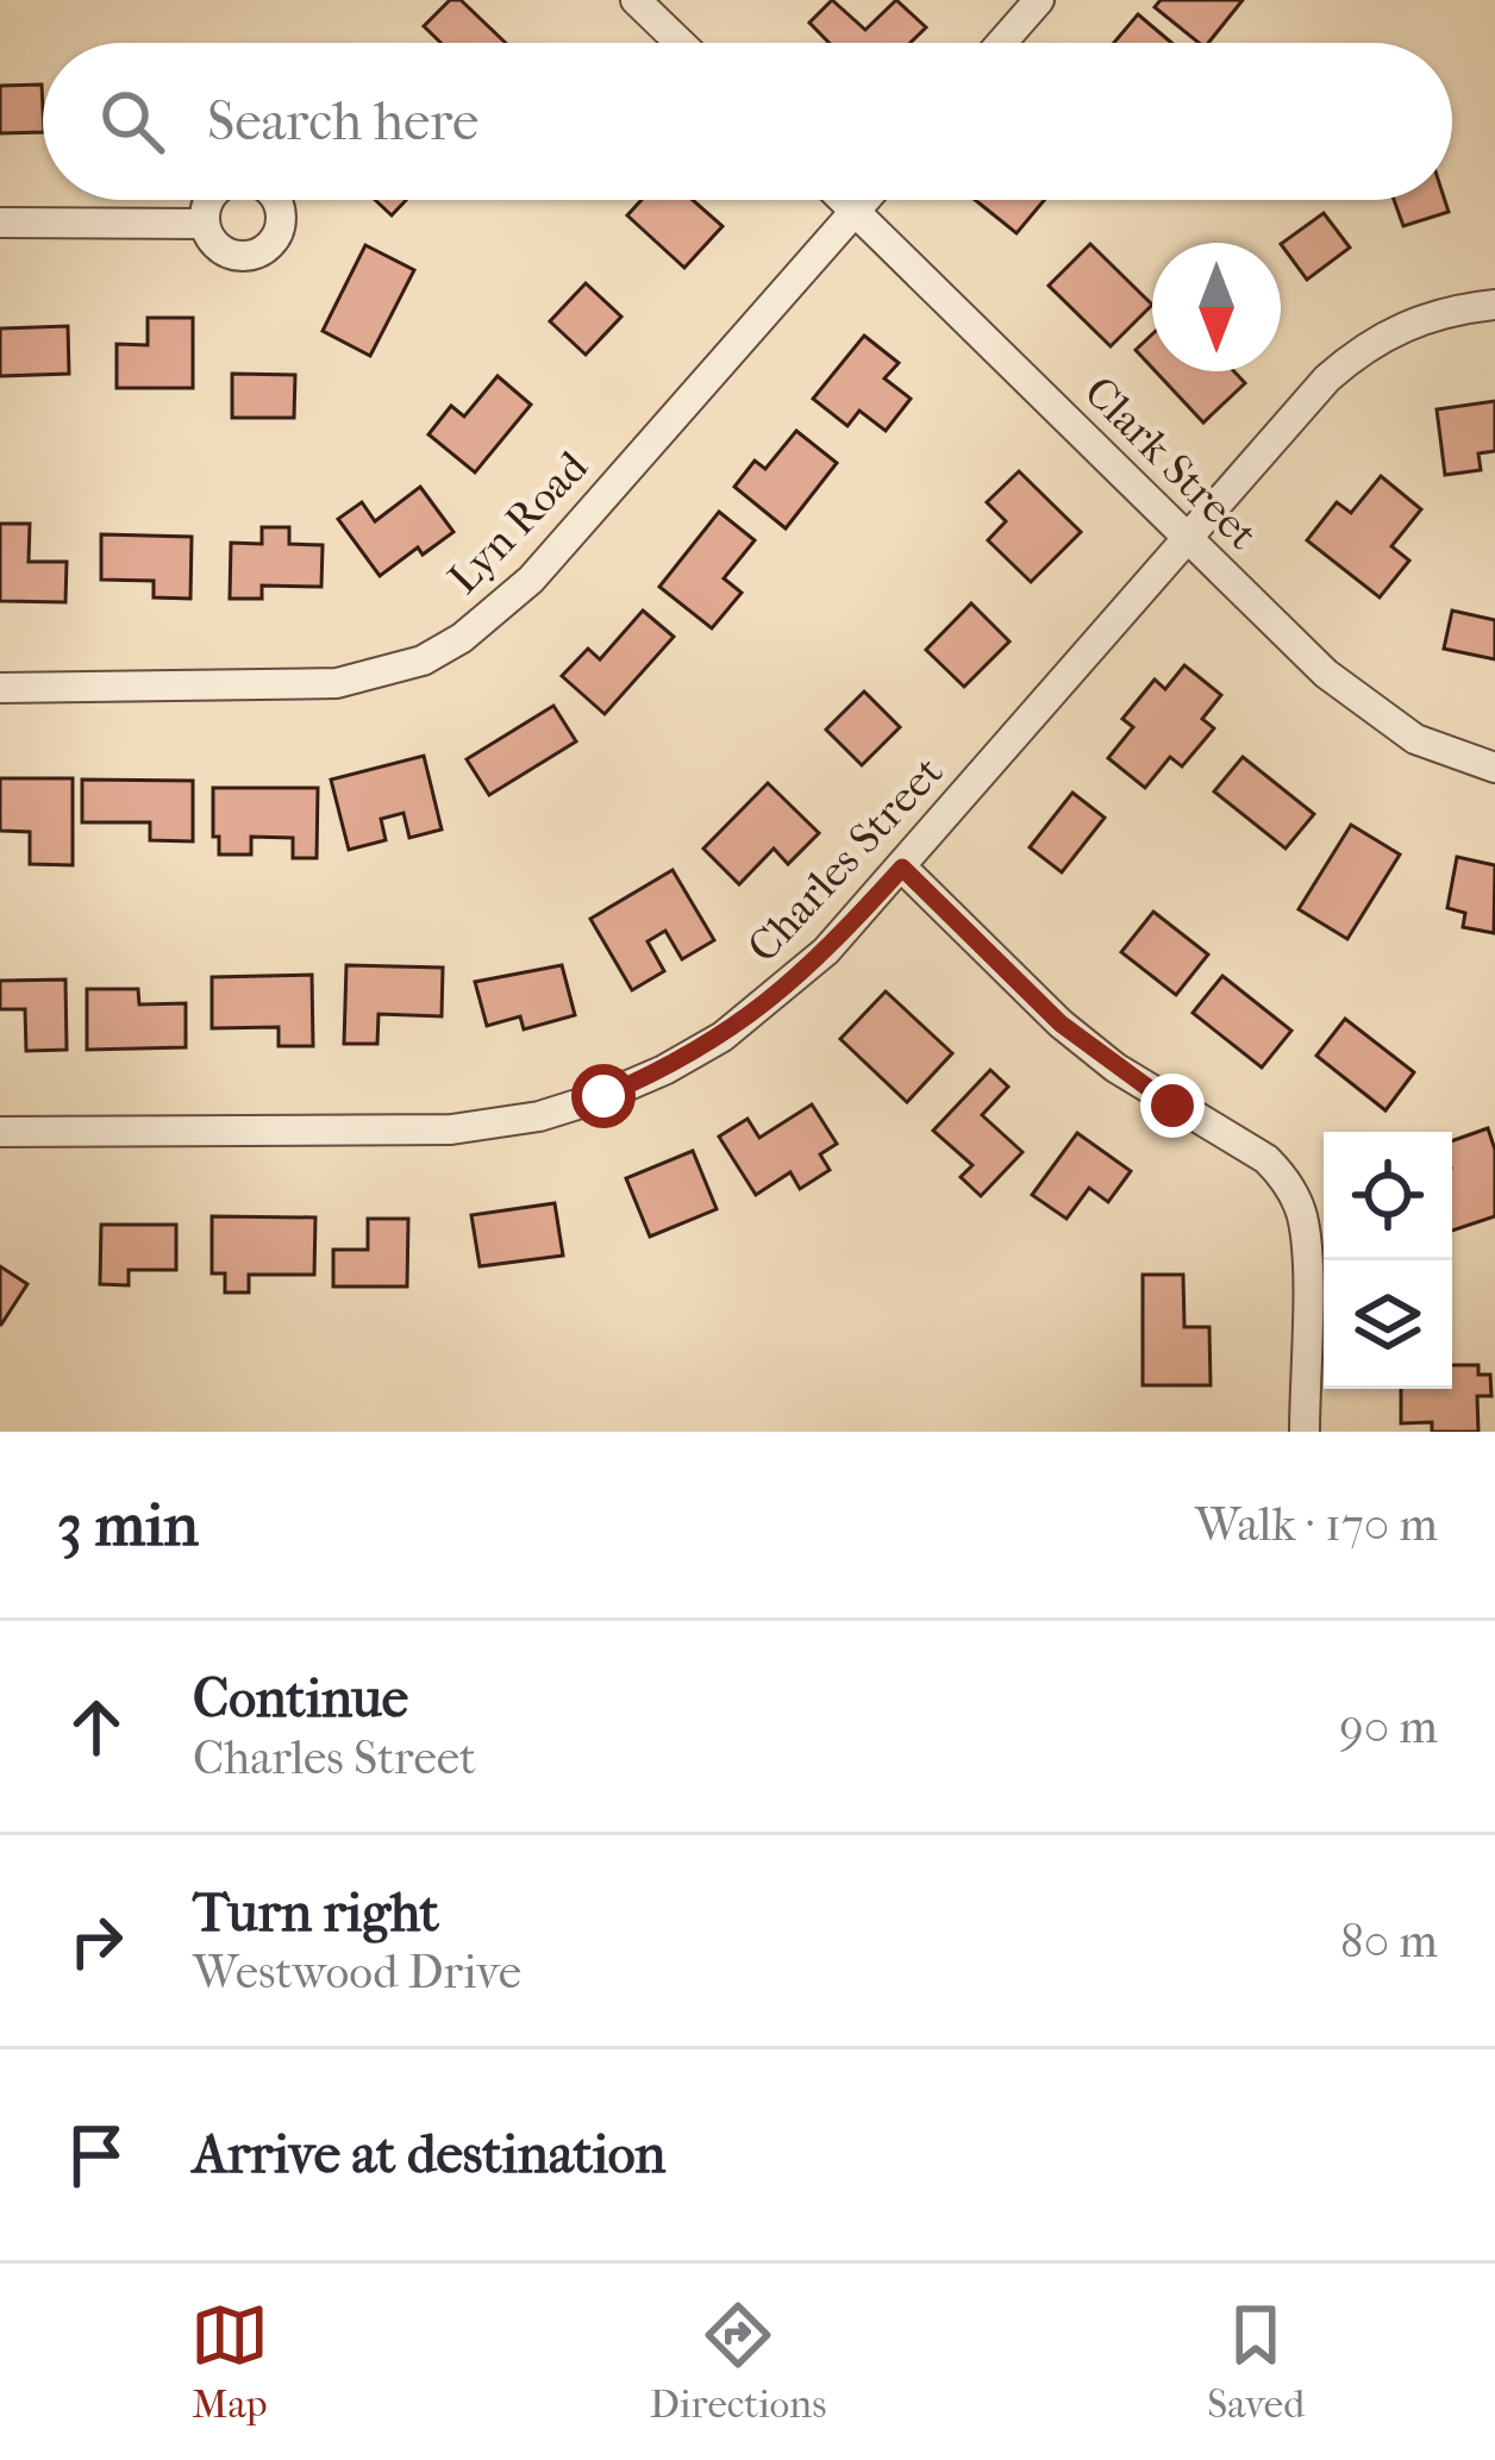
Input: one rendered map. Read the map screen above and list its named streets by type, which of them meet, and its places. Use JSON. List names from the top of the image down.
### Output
{
  "streets": {
    "street": ["Clark Street", "Lyn Road", "Charles Street"]
  },
  "crossings": [
    ["Clark Street", "Lyn Road"],
    ["Clark Street", "Charles Street"]
  ],
  "north": "bottom",
  "page": {
    "search": "Search here",
    "heading": ["3 min", "Walk · 170 m"],
    "list": [
      ["Continue", "Charles Street", "90 m"],
      ["Turn right", "Westwood Drive", "80 m"],
      "Arrive at destination"
    ],
    "nav": ["Map", "Directions", "Saved"]
  }
}
